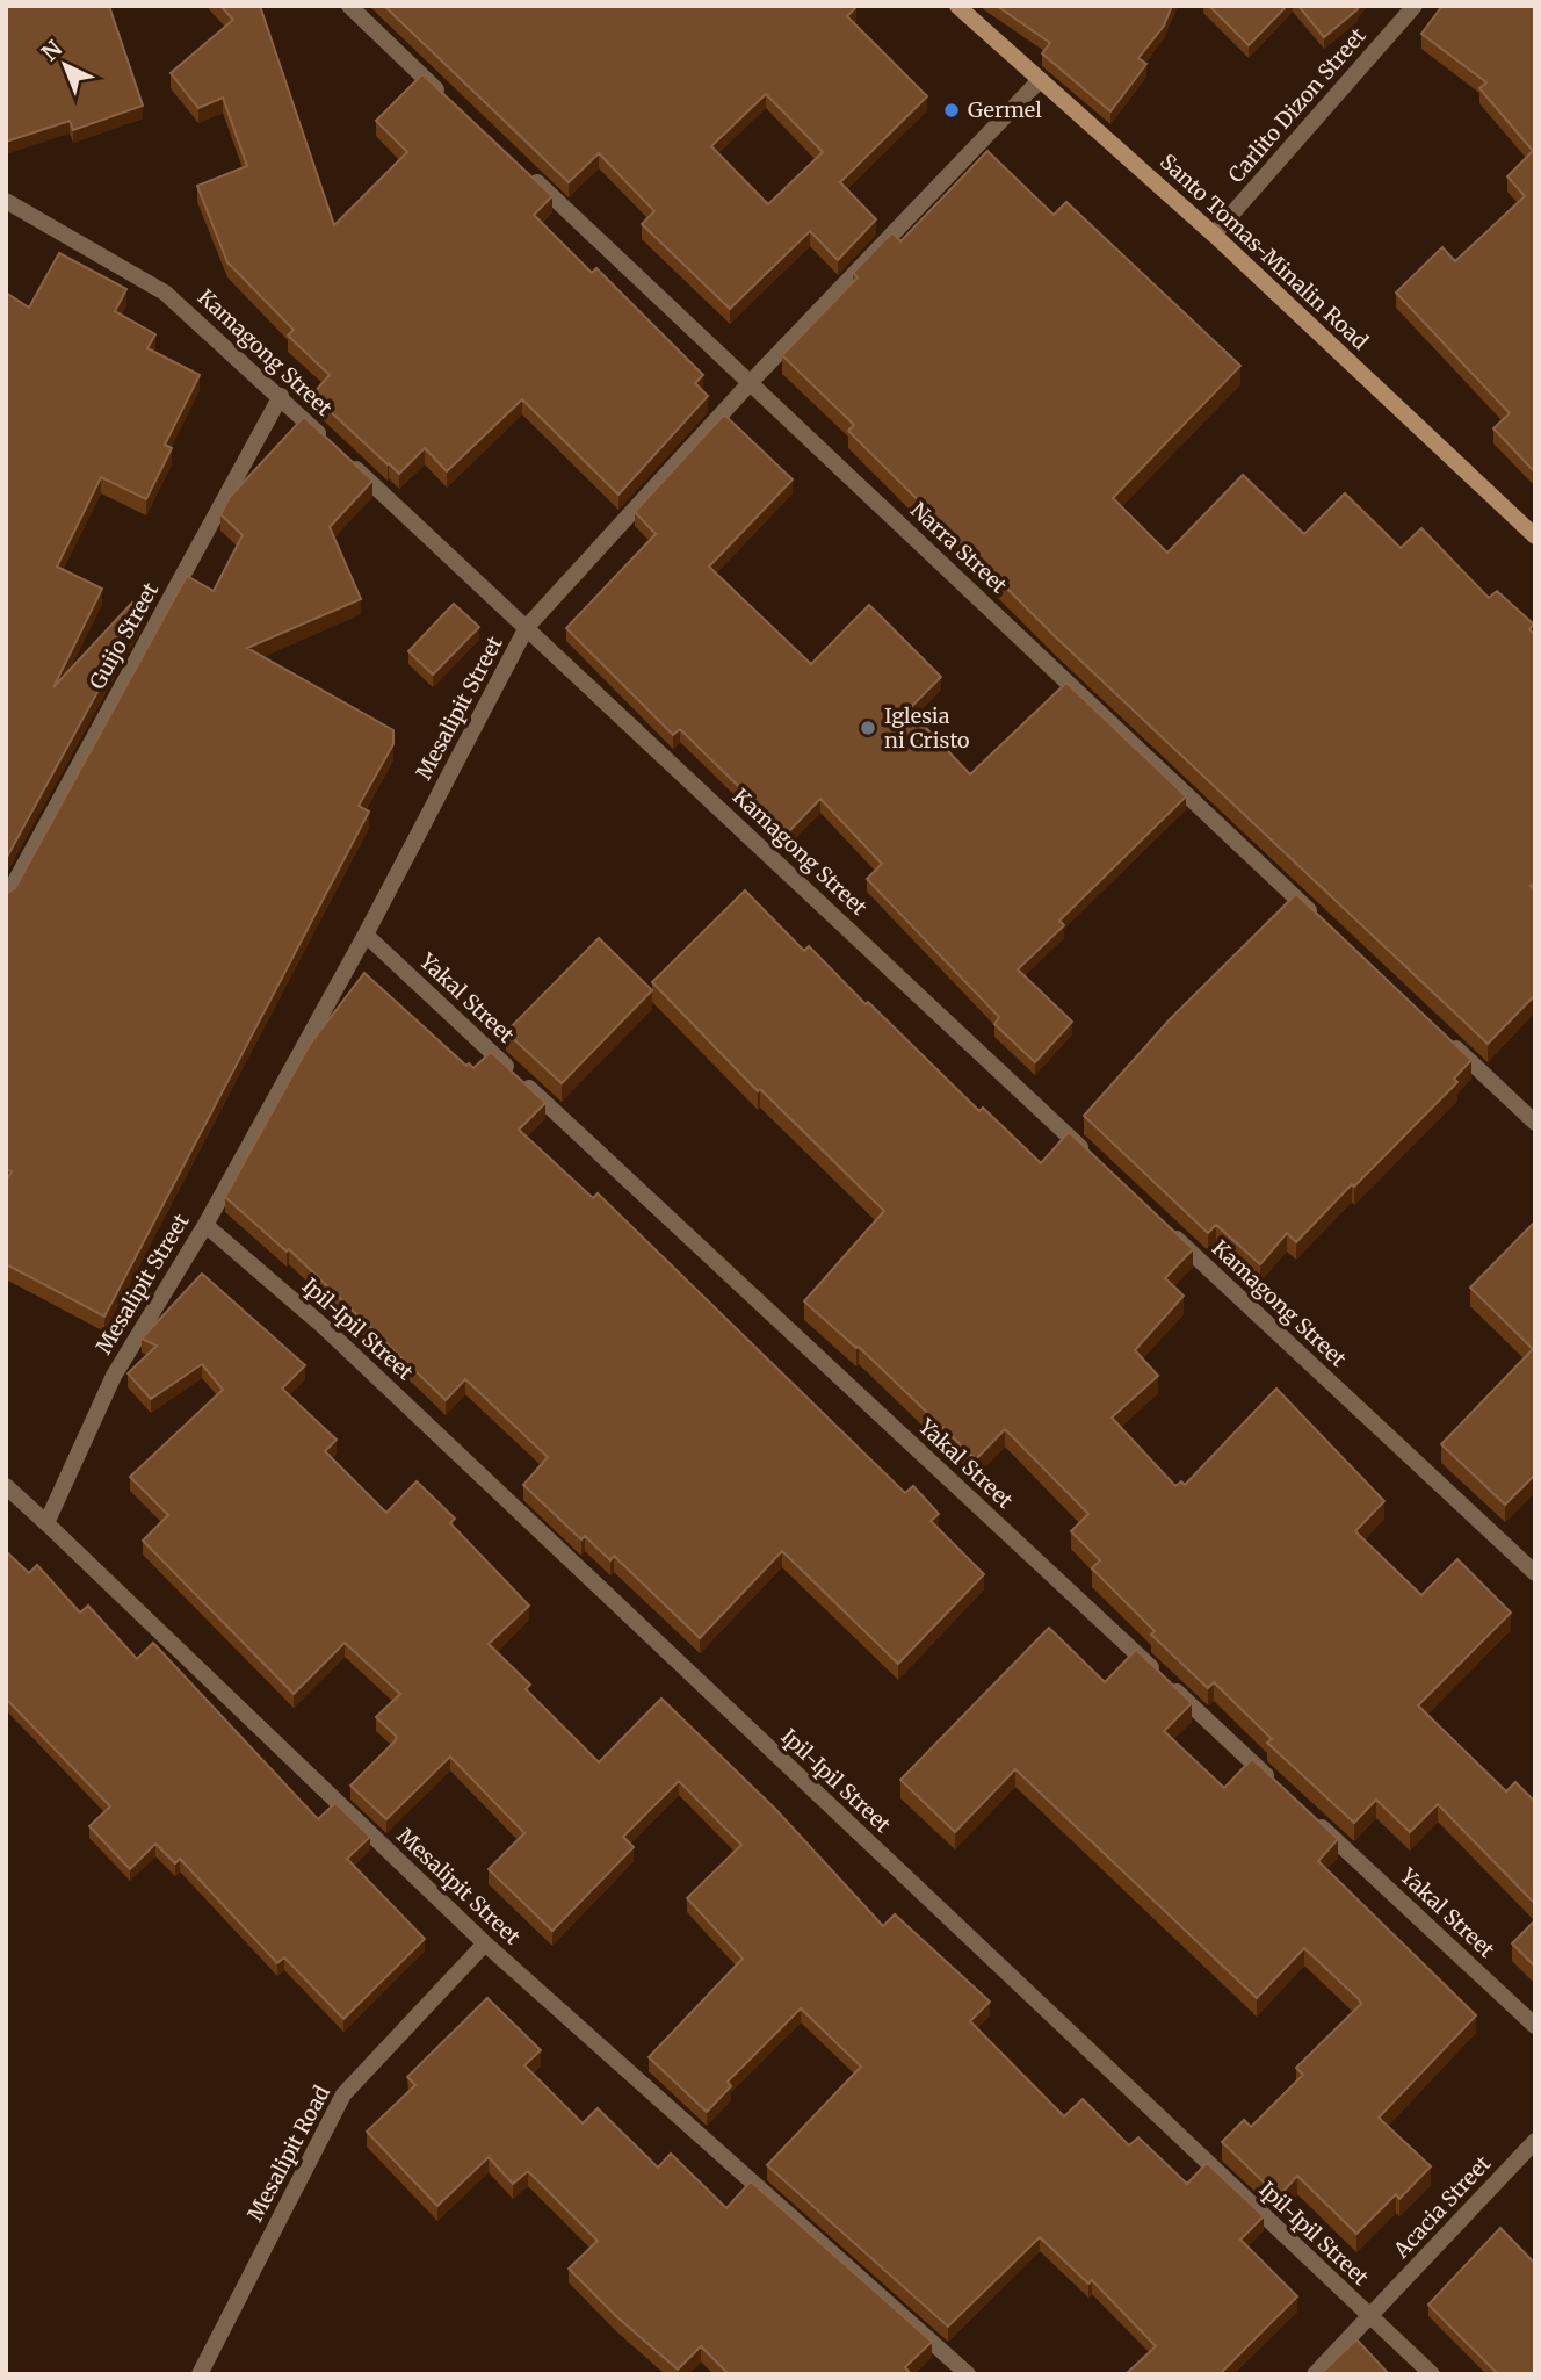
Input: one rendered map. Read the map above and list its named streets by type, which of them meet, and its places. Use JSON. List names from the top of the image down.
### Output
{
  "streets": {
    "main road": ["Santo Tomas-Minalin Road"],
    "street": [
      "Carlito Dizon Street",
      "Kamagong Street",
      "Narra Street",
      "Guijo Street",
      "Mesalipit Street",
      "Yakal Street",
      "Ipil-Ipil Street",
      "Mesalipit Road",
      "Acacia Street"
    ]
  },
  "crossings": [
    ["Carlito Dizon Street", "Santo Tomas-Minalin Road"],
    ["Santo Tomas-Minalin Road", "Mesalipit Street"],
    ["Kamagong Street", "Guijo Street"],
    ["Kamagong Street", "Mesalipit Street"],
    ["Narra Street", "Mesalipit Street"],
    ["Mesalipit Street", "Yakal Street"],
    ["Mesalipit Street", "Ipil-Ipil Street"],
    ["Mesalipit Street", "Mesalipit Road"],
    ["Ipil-Ipil Street", "Acacia Street"]
  ],
  "places": ["Germel", "Iglesia ni Cristo"],
  "north": "top left"
}
